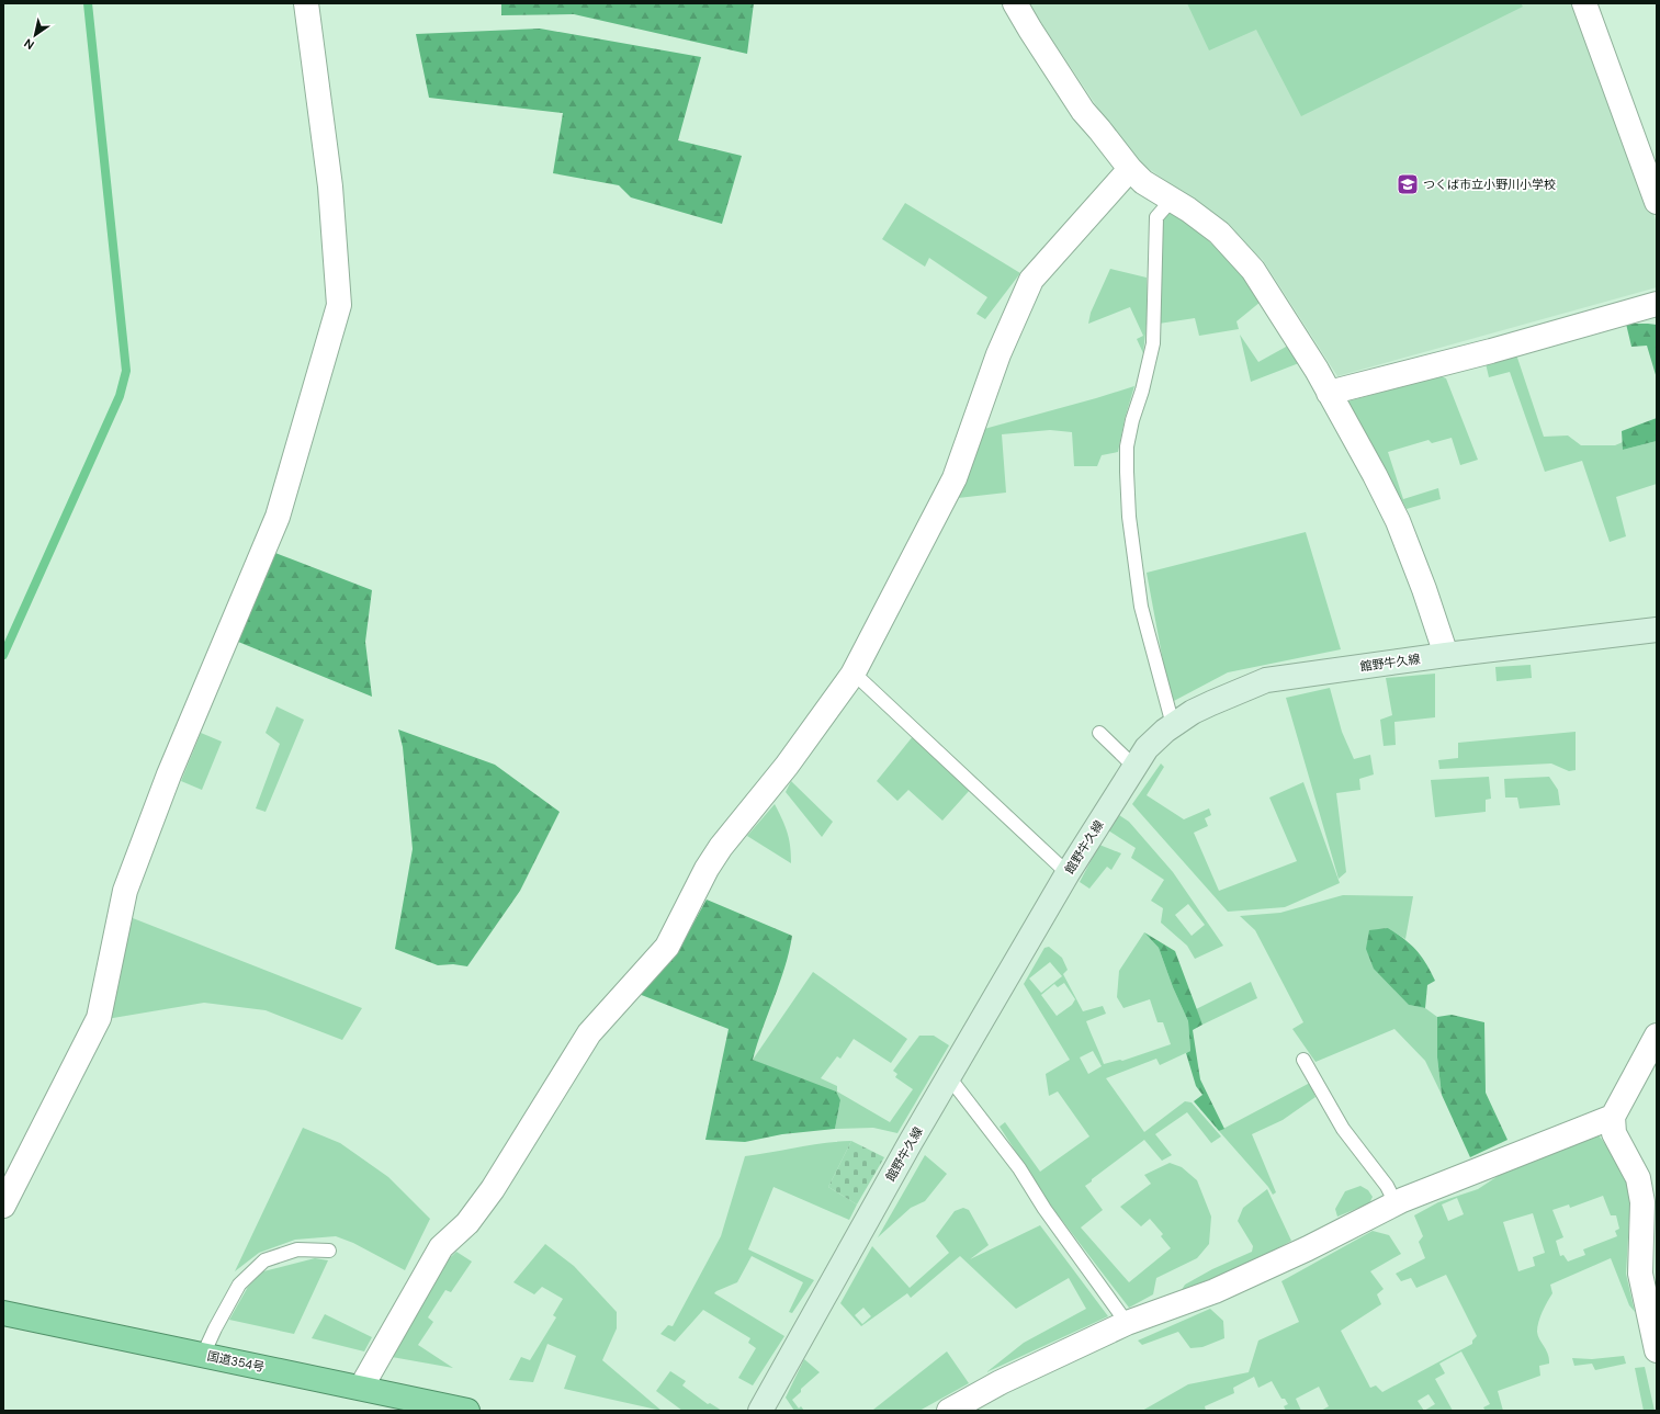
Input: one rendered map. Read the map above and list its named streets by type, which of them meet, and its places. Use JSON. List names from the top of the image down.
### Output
{
  "streets": {
    "highway": ["国道354号"],
    "main road": ["館野牛久線"]
  },
  "places": {
    "school or university": ["つくば市立小野川小学校"]
  },
  "north": "bottom left"
}
